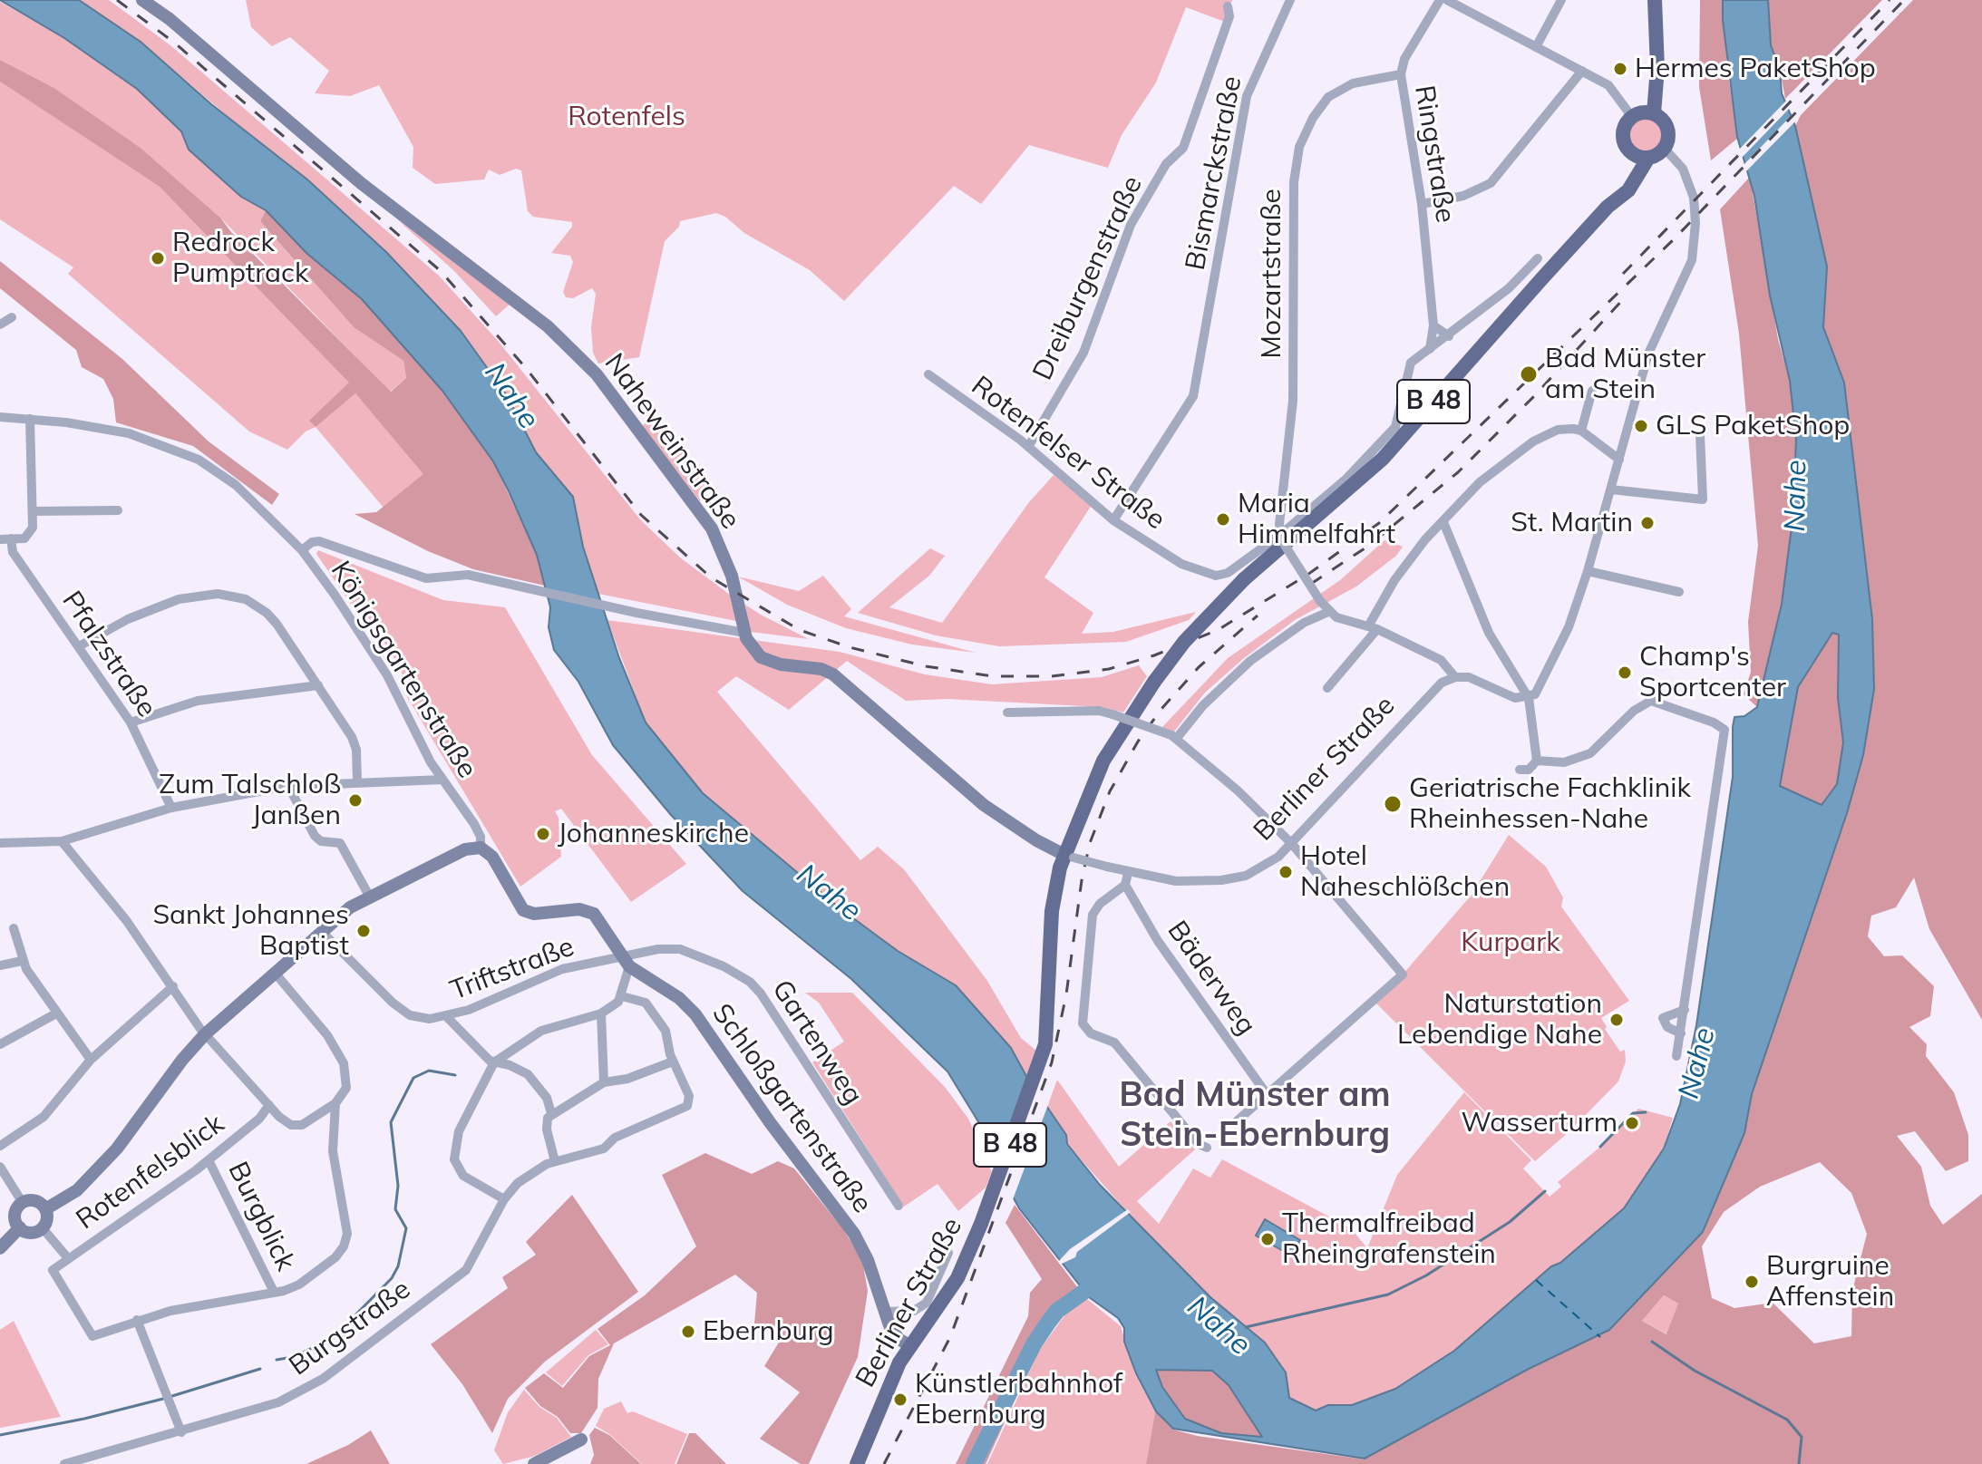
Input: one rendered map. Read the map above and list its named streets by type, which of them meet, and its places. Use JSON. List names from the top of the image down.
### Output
{
  "streets": {
    "main road": [
      "B 48",
      "Naheweinstraße",
      "Berliner Straße",
      "Schloßgartenstraße"
    ],
    "street": [
      "Ringstraße",
      "Bismarckstraße",
      "Mozartstraße",
      "Dreiburgenstraße",
      "Rotenfelser Straße",
      "Pfalzstraße",
      "Königsgartenstraße",
      "Triftstraße",
      "Bäderweg",
      "Gartenweg",
      "Rotenfelsblick",
      "Burgblick",
      "Burgstraße"
    ]
  },
  "crossings": [
    ["Ringstraße", "Mozartstraße"],
    ["Bismarckstraße", "Rotenfelser Straße"],
    ["Mozartstraße", "Rotenfelser Straße"],
    ["Dreiburgenstraße", "Rotenfelser Straße"],
    ["B 48", "Naheweinstraße"],
    ["B 48", "Berliner Straße"],
    ["Naheweinstraße", "Berliner Straße"],
    ["Königsgartenstraße", "Schloßgartenstraße"],
    ["Berliner Straße", "Schloßgartenstraße"],
    ["Triftstraße", "Gartenweg"],
    ["Triftstraße", "Schloßgartenstraße"],
    ["Gartenweg", "Schloßgartenstraße"],
    ["Rotenfelsblick", "Burgblick"]
  ],
  "districts": ["Bad Münster am Stein-Ebernburg"],
  "water": ["Nahe"],
  "parks": ["Rotenfels", "Kurpark"],
  "places": [
    "Hermes PaketShop",
    "Redrock Pumptrack",
    "Bad Münster am Stein",
    "GLS PaketShop",
    "Maria Himmelfahrt",
    "St. Martin",
    "Champ's Sportcenter",
    "Zum Talschloß Janßen",
    "Geriatrische Fachklinik Rheinhessen-Nahe",
    "Johanneskirche",
    "Hotel Naheschlößchen",
    "Sankt Johannes Baptist",
    "Naturstation Lebendige Nahe",
    "Wasserturm",
    "Thermalfreibad Rheingrafenstein",
    "Burgruine Affenstein",
    "Ebernburg",
    "Künstlerbahnhof Ebernburg"
  ]
}
